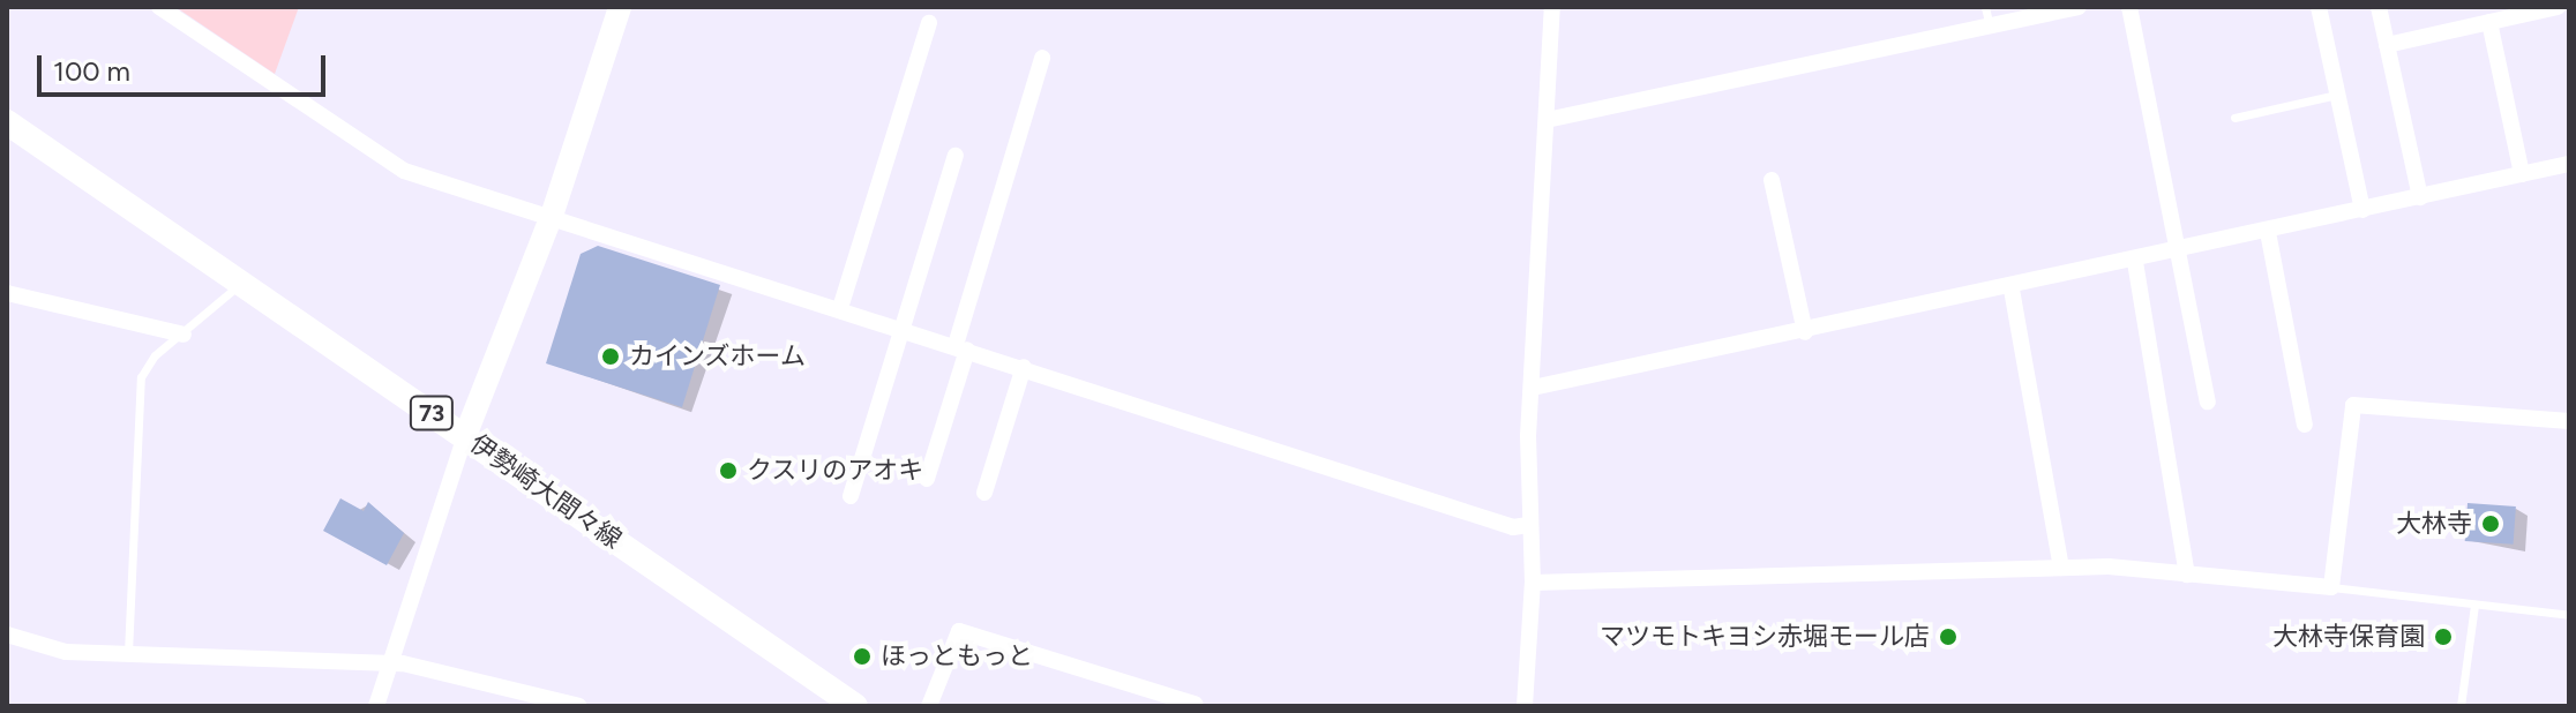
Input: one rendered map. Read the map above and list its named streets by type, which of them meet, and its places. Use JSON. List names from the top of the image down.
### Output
{
  "streets": {
    "main road": ["73", "伊勢崎大間々線"]
  },
  "places": [
    "カインズホーム",
    "クスリのアオキ",
    "大林寺",
    "マツモトキヨシ赤堀モール店",
    "大林寺保育園",
    "ほっともっと"
  ],
  "scale_bar": "100 m"
}
